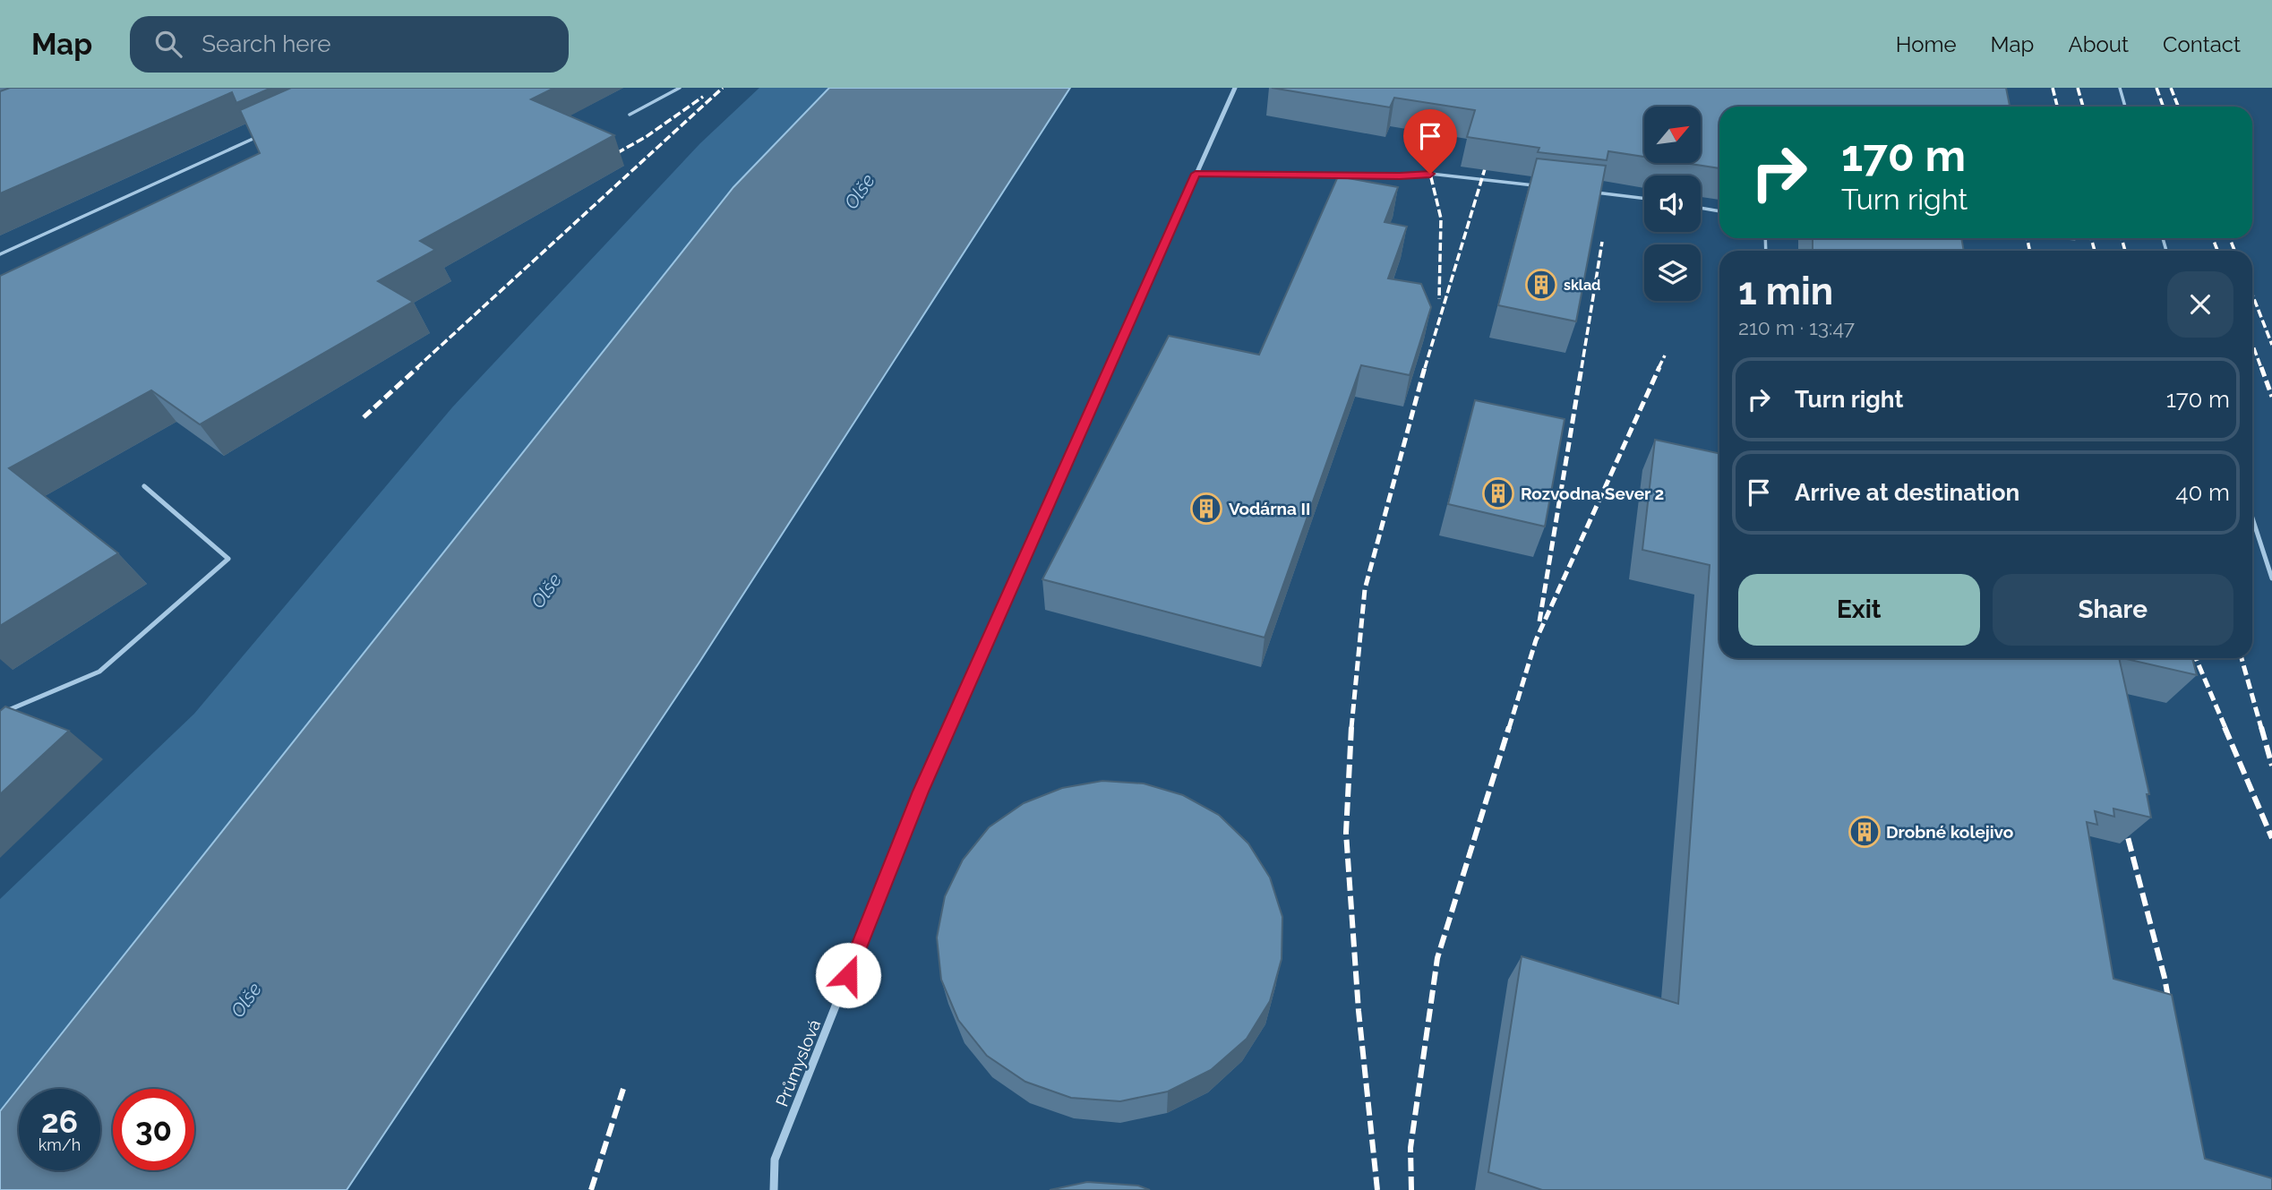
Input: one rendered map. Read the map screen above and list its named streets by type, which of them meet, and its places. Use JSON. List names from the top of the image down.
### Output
{
  "streets": {
    "street": ["Průmyslová"]
  },
  "water": ["Olše"],
  "places": {
    "building": [
      "sklad",
      "Rozvodna Sever 2",
      "Vodárna II",
      "Drobné kolejivo"
    ]
  },
  "north": "top right",
  "page": {
    "header": "Map",
    "search": "Search here",
    "nav": [
      "Home",
      "Map",
      "About",
      "Contact"
    ],
    "turn": ["170 m", "Turn right"],
    "heading": ["1 min", "210 m · 13:47"],
    "list": [
      {
        "name": "Turn right",
        "value": "170 m"
      },
      {
        "name": "Arrive at destination",
        "value": "40 m"
      }
    ],
    "buttons": ["Exit", "Share"],
    "speed": "26 km/h",
    "limit": "30"
  }
}
